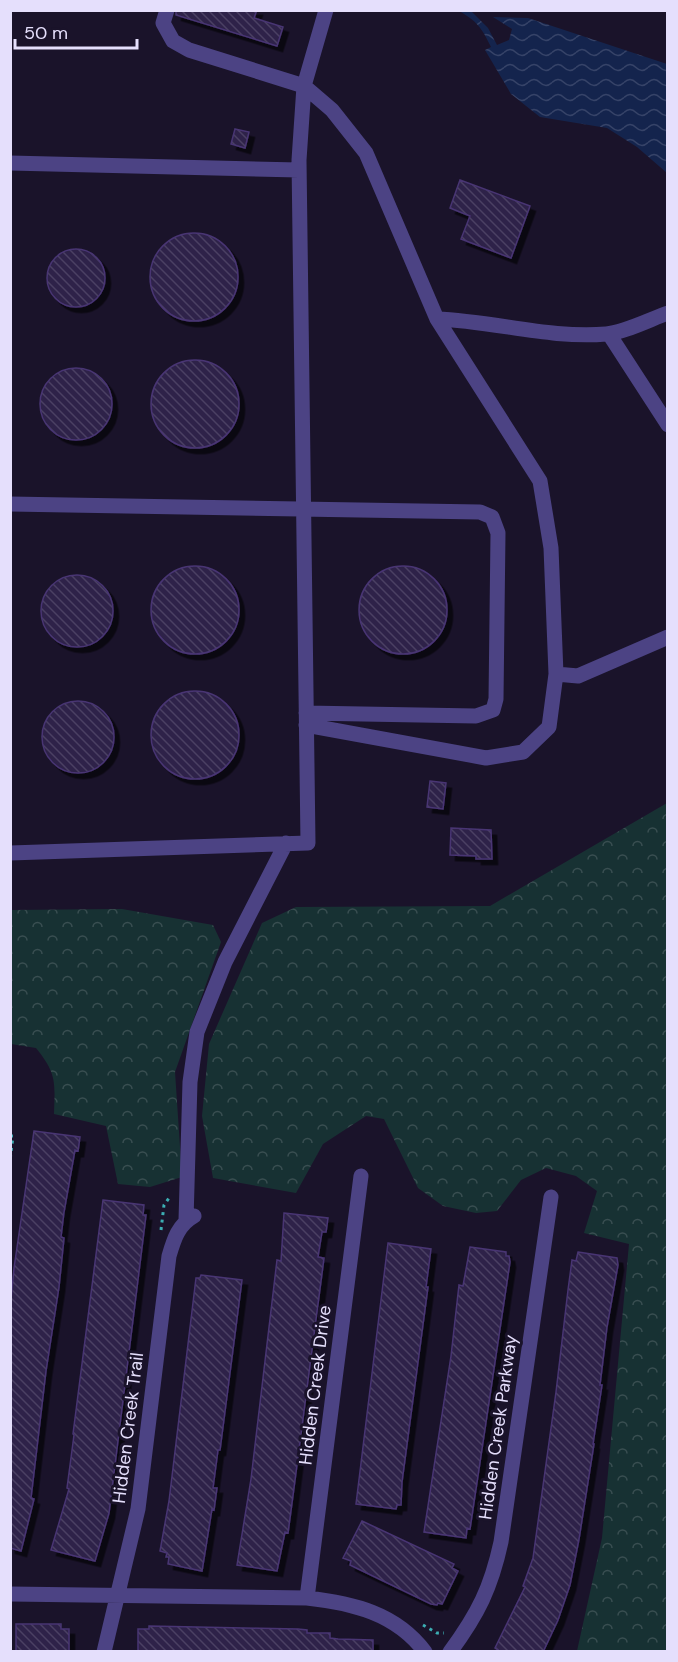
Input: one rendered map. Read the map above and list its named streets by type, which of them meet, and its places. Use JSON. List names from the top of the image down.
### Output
{
  "streets": {
    "street": ["Hidden Creek Drive", "Hidden Creek Parkway", "Hidden Creek Trail"]
  },
  "scale_bar": "50 m"
}
